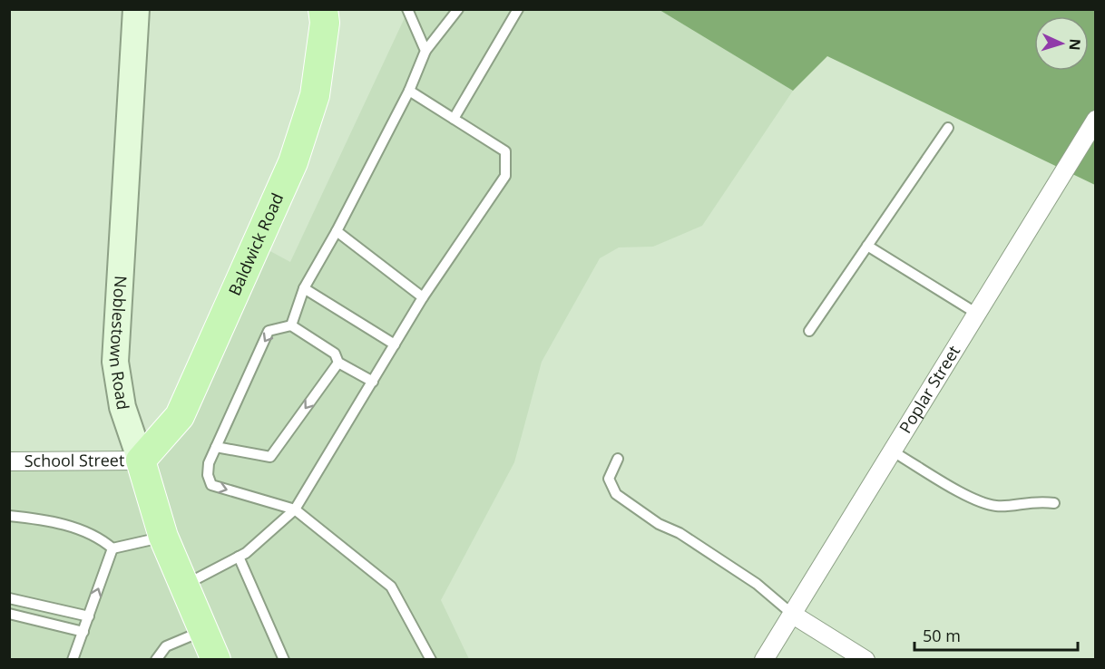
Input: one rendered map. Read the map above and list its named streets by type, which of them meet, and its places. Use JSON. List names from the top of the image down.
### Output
{
  "streets": {
    "main road": ["Baldwick Road", "Noblestown Road"],
    "street": ["Poplar Street", "School Street"]
  },
  "crossings": [
    ["Baldwick Road", "Noblestown Road"],
    ["Baldwick Road", "School Street"],
    ["Noblestown Road", "School Street"]
  ],
  "scale_bar": "50 m",
  "north": "right"
}
